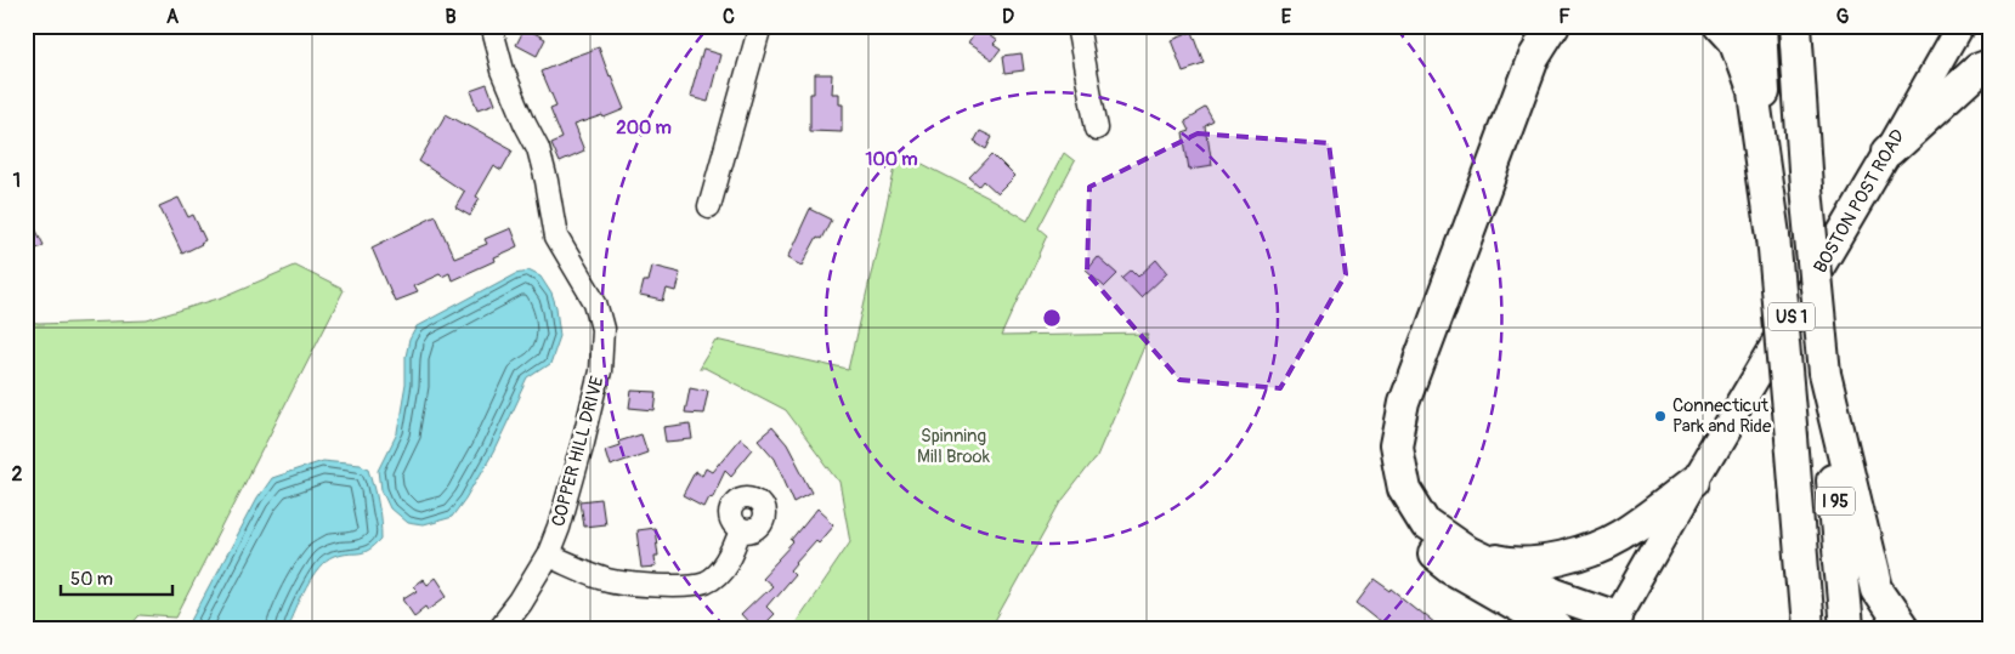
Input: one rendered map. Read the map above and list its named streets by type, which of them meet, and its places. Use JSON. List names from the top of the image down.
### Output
{
  "streets": {
    "highway": ["I 95"],
    "main road": ["BOSTON POST ROAD", "US 1"],
    "street": ["COPPER HILL DRIVE"]
  },
  "parks": ["Spinning Mill Brook"],
  "places": ["Connecticut Park and Ride"],
  "scale_bar": "50 m",
  "grid": {
    "columns": [
      "A",
      "B",
      "C",
      "D",
      "E",
      "F",
      "G"
    ],
    "rows": ["1", "2"]
  },
  "rings": ["200 m", "100 m"]
}
